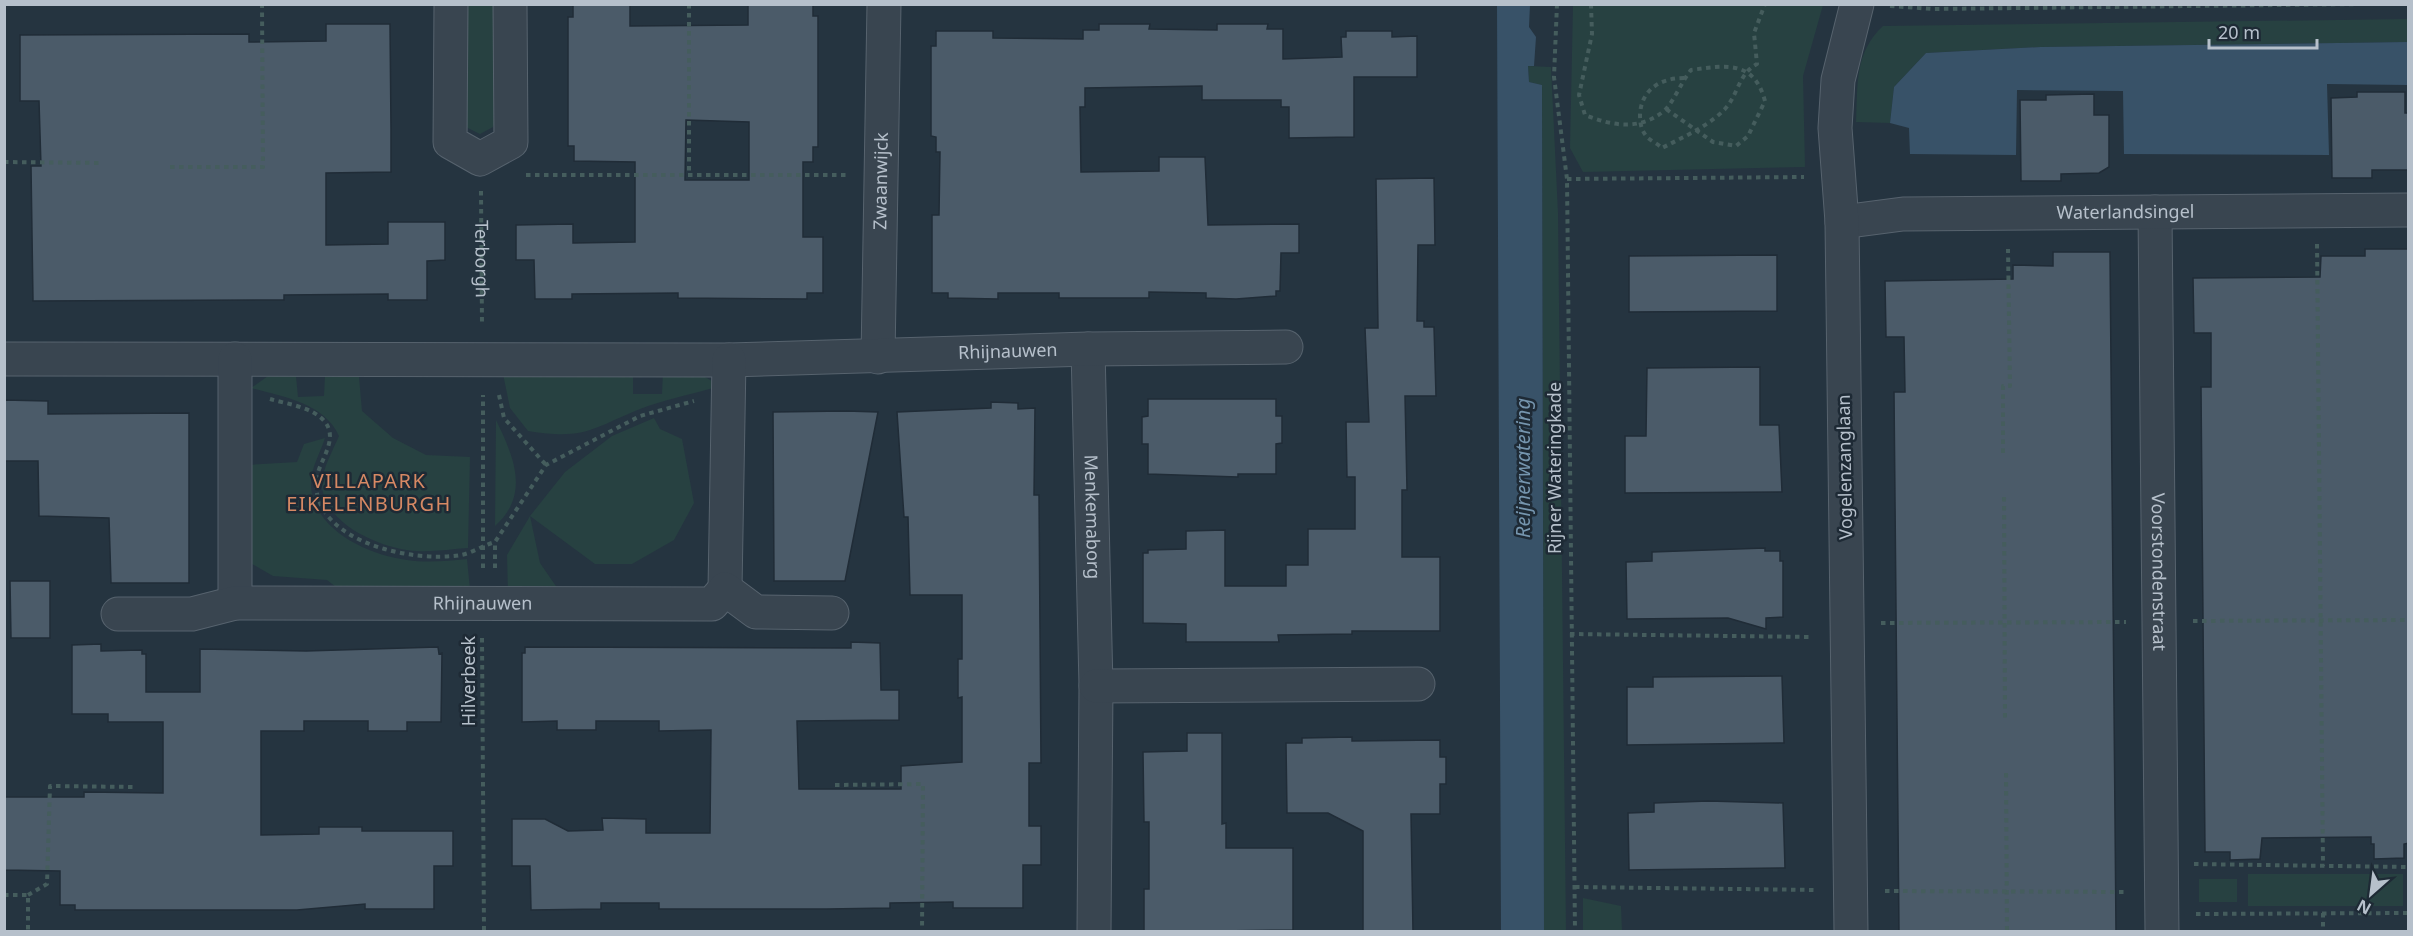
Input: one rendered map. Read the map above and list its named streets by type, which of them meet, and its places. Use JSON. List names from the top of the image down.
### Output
{
  "streets": {
    "street": [
      "Zwaanwijck",
      "Waterlandsingel",
      "Rhijnauwen",
      "Vogelenzanglaan",
      "Menkemaborg",
      "Voorstondenstraat"
    ],
    "path": ["Terborgh", "Rijner Wateringkade", "Hilverbeek"]
  },
  "crossings": [
    ["Zwaanwijck", "Rhijnauwen"],
    ["Waterlandsingel", "Vogelenzanglaan"],
    ["Waterlandsingel", "Voorstondenstraat"],
    ["Terborgh", "Rhijnauwen"],
    ["Terborgh", "Hilverbeek"],
    ["Rhijnauwen", "Menkemaborg"],
    ["Rhijnauwen", "Hilverbeek"]
  ],
  "districts": ["VILLAPARK EIKELENBURGH"],
  "water": ["Reijnerwatering"],
  "scale_bar": "20 m",
  "north": "bottom left"
}
